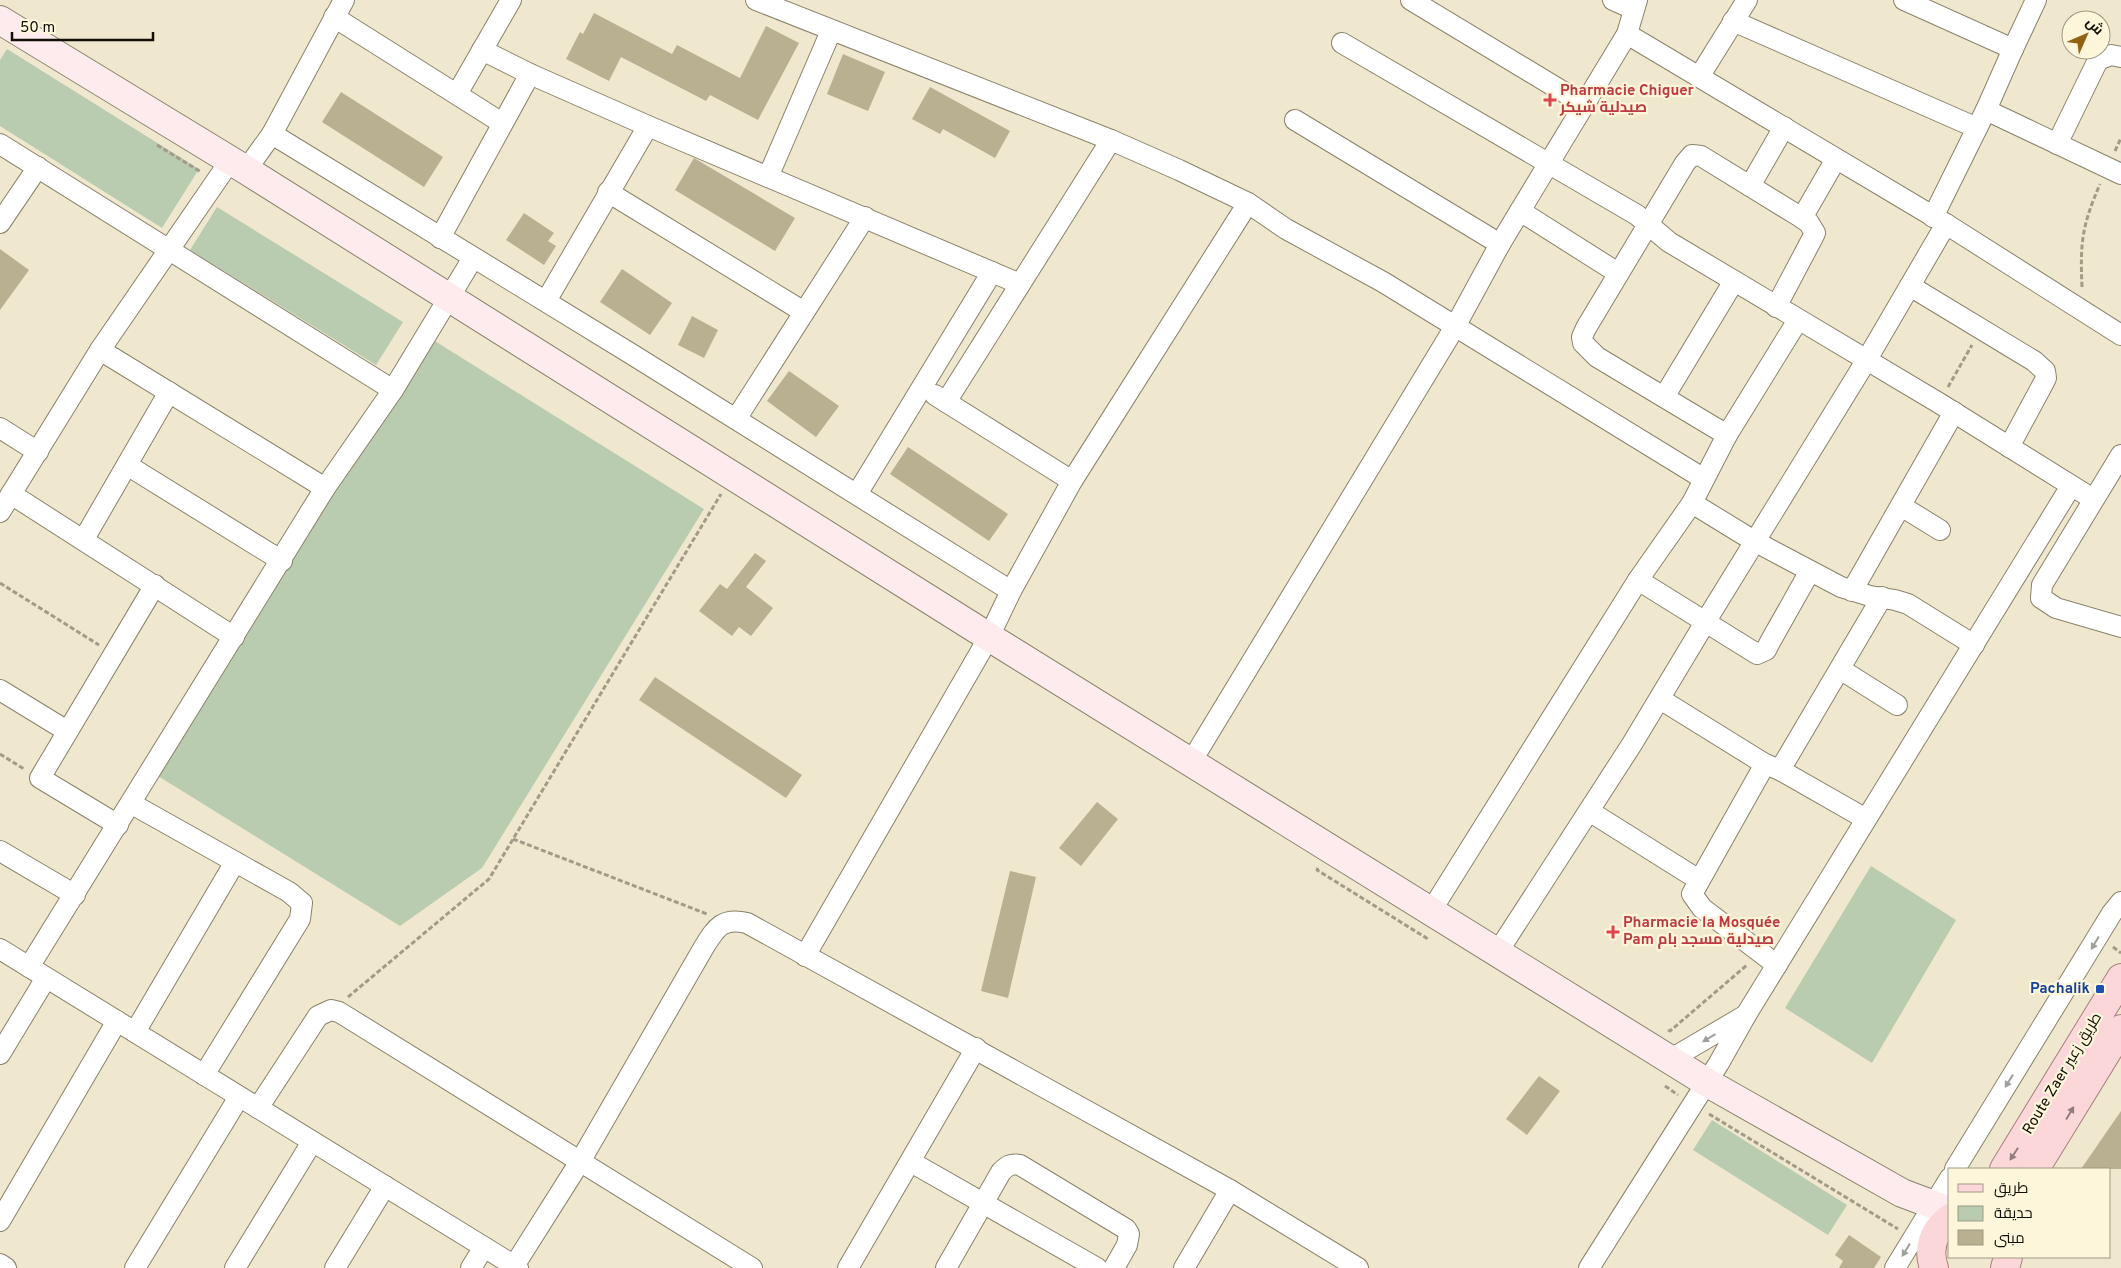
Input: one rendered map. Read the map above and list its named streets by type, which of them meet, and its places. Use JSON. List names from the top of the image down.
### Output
{
  "streets": {
    "main road": ["Route Zaer طريق زعير"]
  },
  "places": {
    "health": ["Pharmacie Chiguer صيدلية شيكر", "Pharmacie la Mosquée Pam صيدلية مسجد بام"],
    "transit": ["Pachalik"]
  },
  "legend": ["طريق", "حديقة", "مبنى"],
  "scale_bar": "50 m",
  "north": "top right"
}
